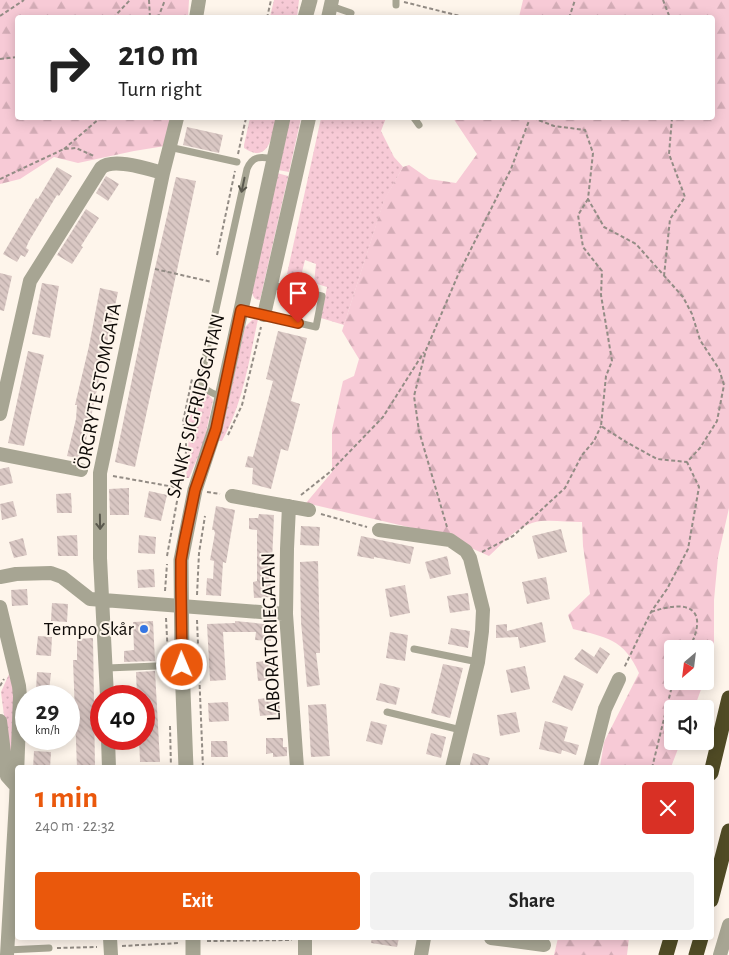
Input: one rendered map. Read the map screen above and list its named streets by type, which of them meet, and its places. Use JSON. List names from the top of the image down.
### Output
{
  "streets": {
    "street": ["ÖRGRYTE STOMGATA", "SANKT SIGFRIDSGATAN", "LABORATORIEGATAN"]
  },
  "places": ["Tempo Skår"],
  "north": "bottom left",
  "page": {
    "turn": ["210 m", "Turn right"],
    "speed": "29 km/h",
    "limit": "40",
    "heading": ["1 min", "240 m · 22:32"],
    "buttons": ["Exit", "Share"]
  }
}
